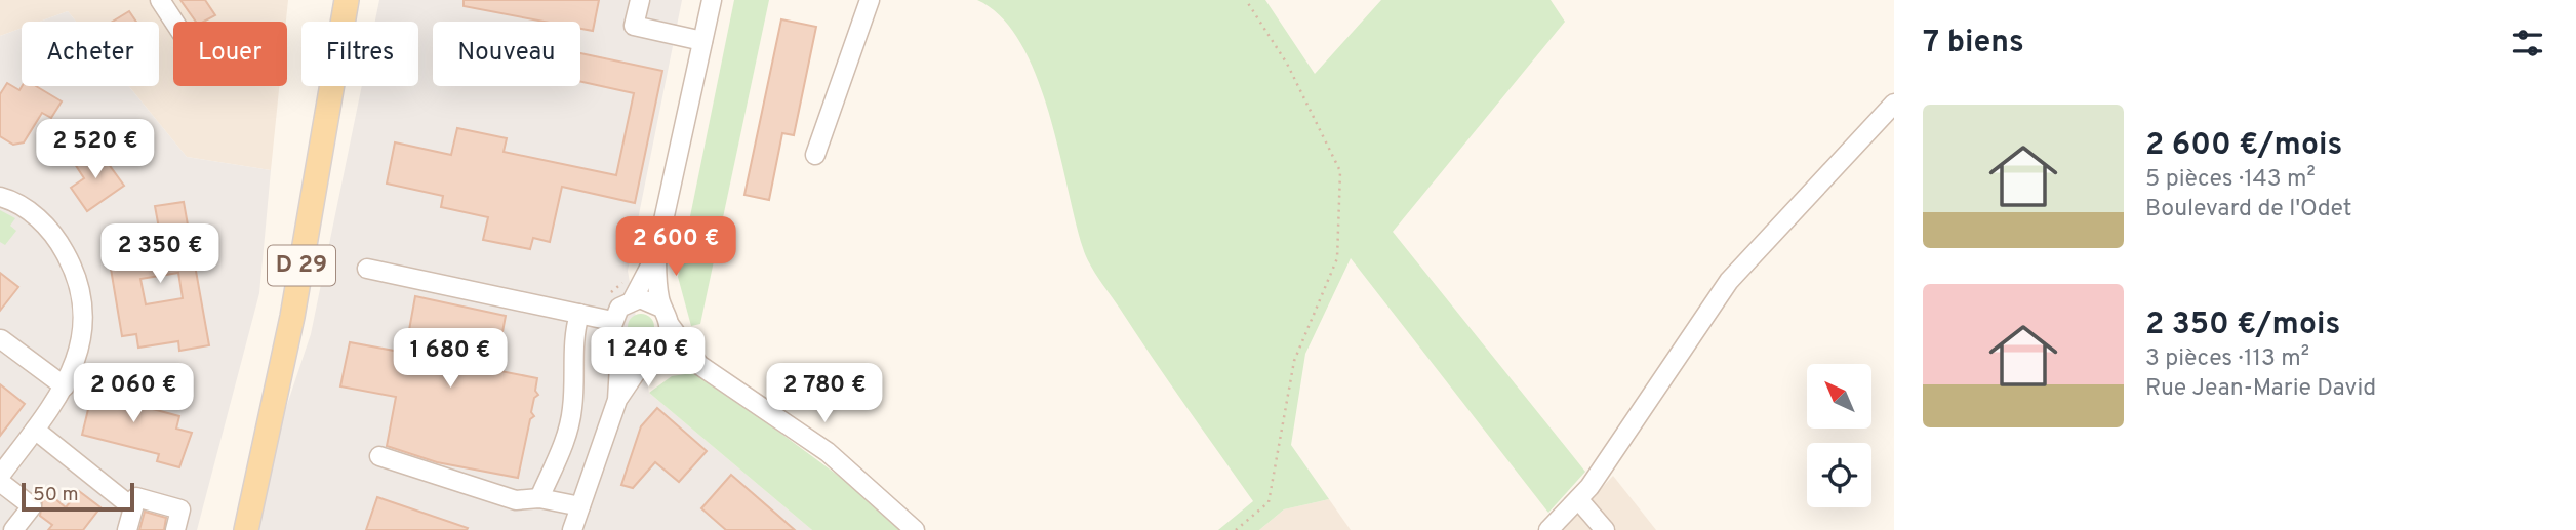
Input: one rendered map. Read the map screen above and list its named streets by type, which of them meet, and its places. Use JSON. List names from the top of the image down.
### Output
{
  "streets": {
    "main road": ["D 29"]
  },
  "scale_bar": "50 m",
  "north": "top left",
  "page": {
    "heading": "7 biens",
    "chip": [
      "Acheter",
      "Louer",
      "Filtres",
      "Nouveau"
    ],
    "list": [
      {
        "name": "2 600 €/mois",
        "note": "5 pièces · 143 m² · Boulevard de l'Odet"
      },
      {
        "name": "2 350 €/mois",
        "note": "3 pièces · 113 m² · Rue Jean-Marie David"
      }
    ],
    "price": [
      "2 520 €",
      "2 600 €",
      "2 350 €",
      "1 240 €",
      "1 680 €",
      "2 060 €",
      "2 780 €"
    ],
    "scale": "50 m"
  }
}
